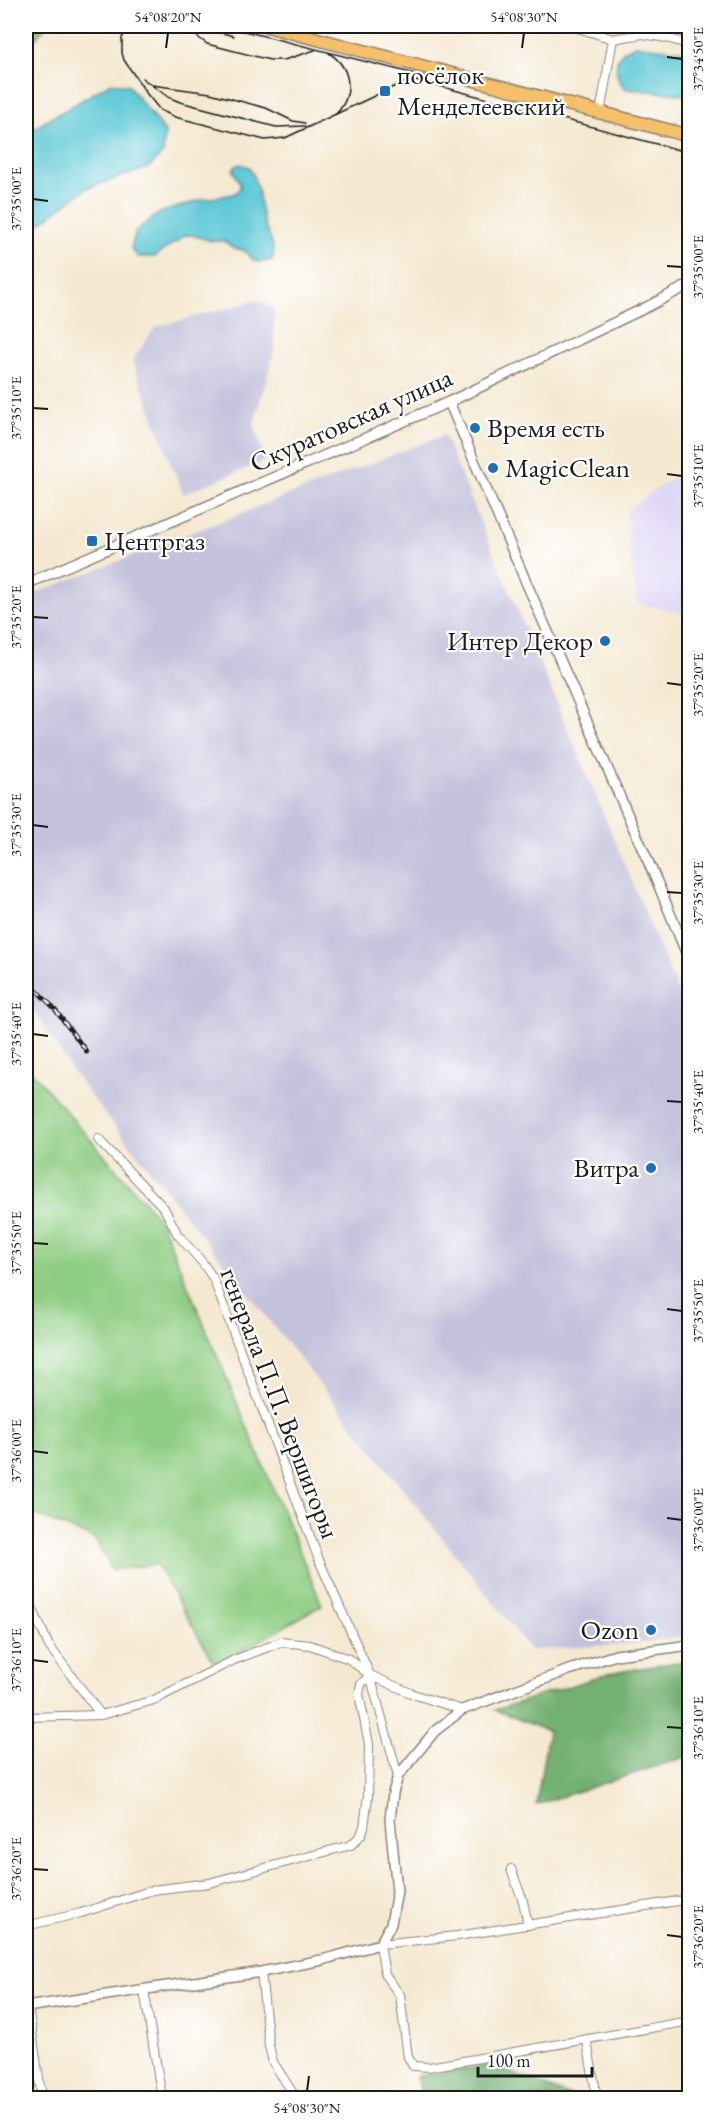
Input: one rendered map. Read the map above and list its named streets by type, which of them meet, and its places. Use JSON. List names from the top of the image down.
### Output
{
  "streets": {
    "street": ["Скуратовская улица", "генерала П.П. Вершигоры"]
  },
  "places": {
    "transit": ["посёлок Менделеевский", "Центргаз"],
    "other": [
      "Время есть",
      "MagicClean",
      "Интер Декор",
      "Витра",
      "Ozon"
    ]
  },
  "scale_bar": "100 m",
  "coordinates": [
    "54°08'20\"N",
    "54°08'30\"N",
    "37°34'50\"E",
    "37°35'00\"E",
    "37°35'10\"E",
    "37°35'20\"E",
    "37°35'30\"E",
    "37°35'40\"E",
    "37°35'50\"E",
    "37°36'00\"E",
    "37°36'10\"E",
    "37°36'20\"E"
  ]
}
